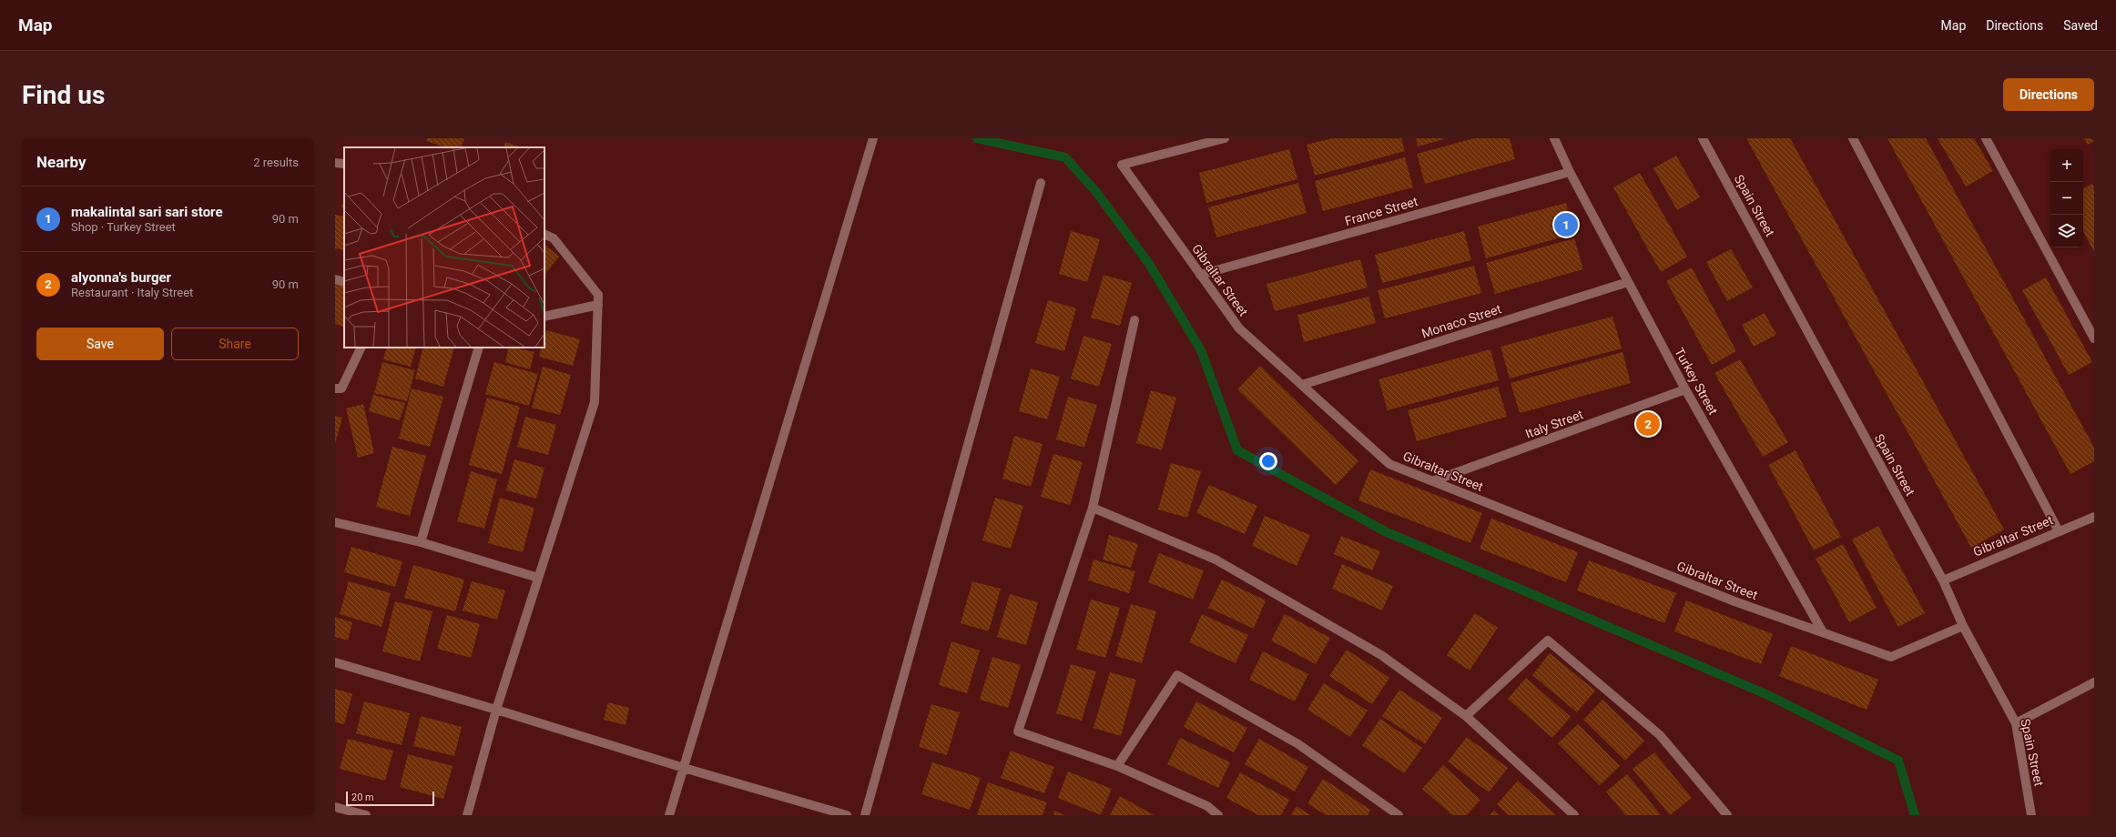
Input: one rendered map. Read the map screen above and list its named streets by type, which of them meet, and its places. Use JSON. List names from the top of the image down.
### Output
{
  "streets": {
    "street": [
      "Spain Street",
      "France Street",
      "Gibraltar Street",
      "Monaco Street",
      "Turkey Street",
      "Italy Street"
    ]
  },
  "crossings": [
    ["Spain Street", "Gibraltar Street"],
    ["France Street", "Gibraltar Street"],
    ["France Street", "Turkey Street"],
    ["Gibraltar Street", "Monaco Street"],
    ["Gibraltar Street", "Turkey Street"],
    ["Gibraltar Street", "Italy Street"],
    ["Monaco Street", "Turkey Street"],
    ["Turkey Street", "Italy Street"]
  ],
  "scale_bar": "20 m",
  "page": {
    "header": "Map",
    "nav": ["Map", "Directions", "Saved"],
    "buttons": [
      "Directions",
      ["Save", "Share"]
    ],
    "title": "Find us",
    "heading": ["Nearby", "2 results"],
    "map_buttons": ["+", "−"],
    "list": [
      {
        "mark": "1",
        "name": "makalintal sari sari store",
        "note": "Shop · Turkey Street",
        "value": "90 m"
      },
      {
        "mark": "2",
        "name": "alyonna's burger",
        "note": "Restaurant · Italy Street",
        "value": "90 m"
      }
    ],
    "pins": ["1", "2"],
    "scale": "20 m"
  }
}
